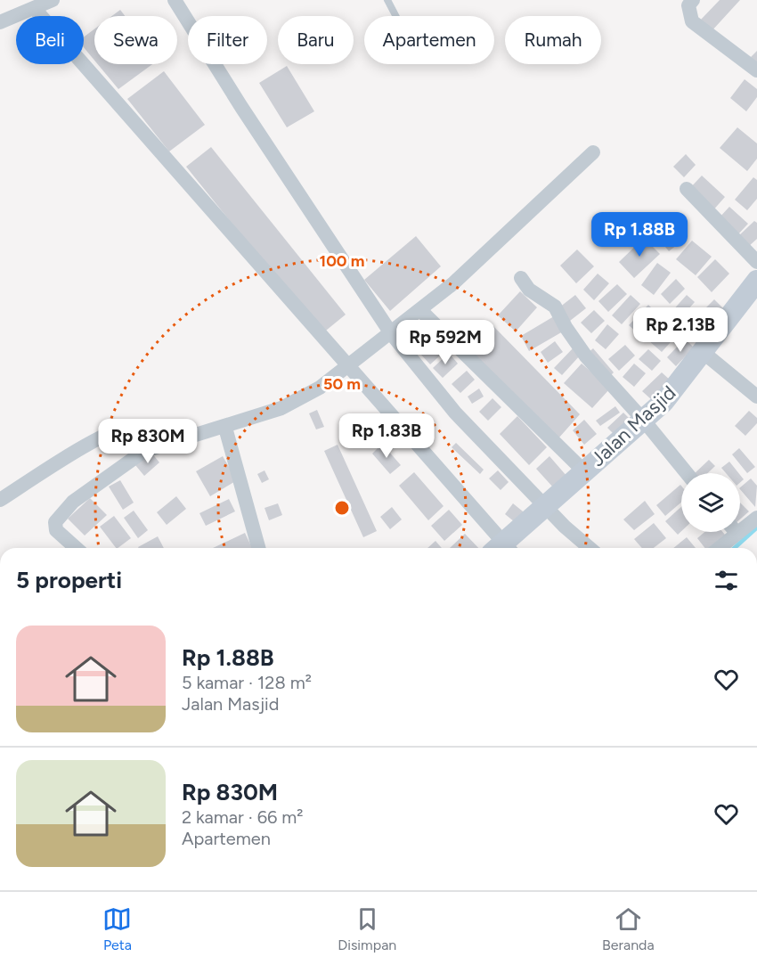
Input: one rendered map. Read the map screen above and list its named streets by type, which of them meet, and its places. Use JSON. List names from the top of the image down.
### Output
{
  "streets": {
    "street": ["Jalan Masjid"]
  },
  "page": {
    "chip": [
      "Beli",
      "Sewa",
      "Filter",
      "Baru",
      "Apartemen",
      "Rumah"
    ],
    "price": [
      "Rp 1.88B",
      "Rp 2.13B",
      "Rp 592M",
      "Rp 1.83B",
      "Rp 830M"
    ],
    "heading": "5 properti",
    "list": [
      {
        "name": "Rp 1.88B",
        "note": "5 kamar · 128 m² · Jalan Masjid"
      },
      {
        "name": "Rp 830M",
        "note": "2 kamar · 66 m² · Apartemen"
      }
    ],
    "tabs": ["Peta", "Disimpan", "Beranda"]
  },
  "rings": ["100 m", "50 m"]
}
